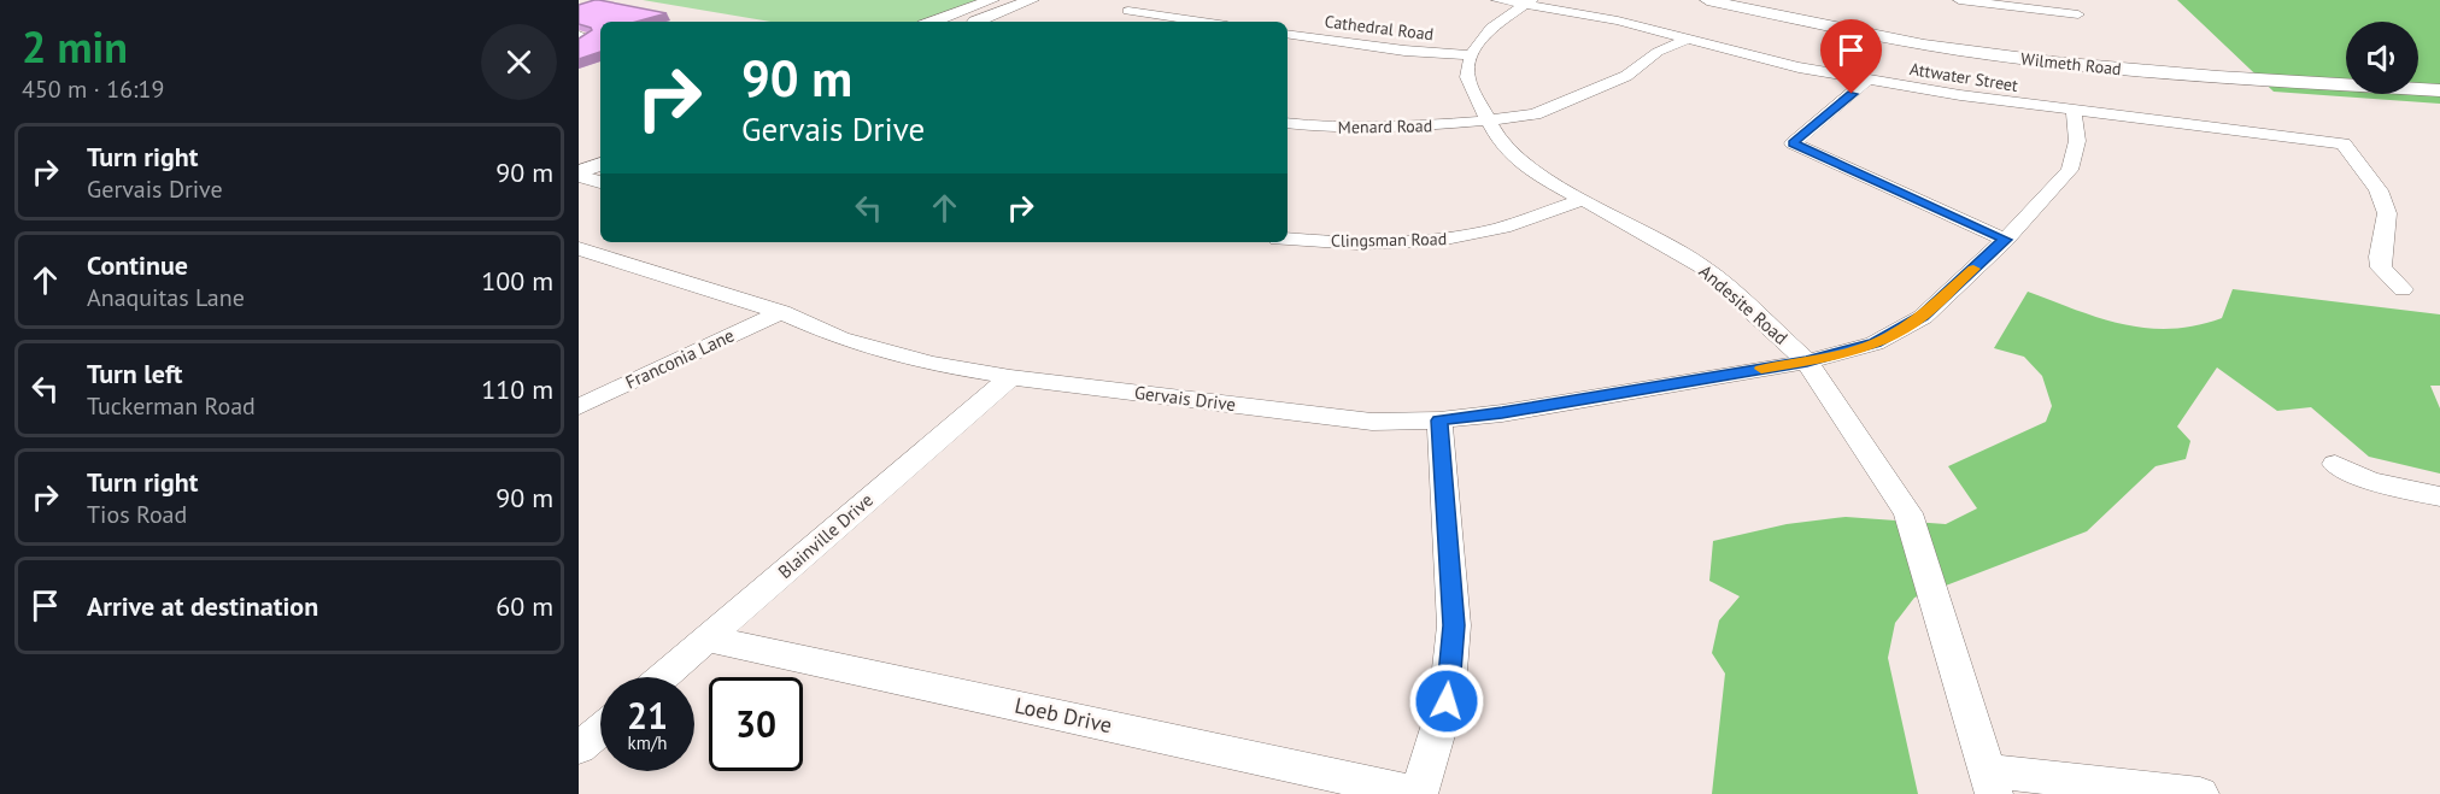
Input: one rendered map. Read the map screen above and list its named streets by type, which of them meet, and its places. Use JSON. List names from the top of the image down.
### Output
{
  "streets": {
    "street": [
      "Cathedral Road",
      "Wilmeth Road",
      "Attwater Street",
      "Menard Road",
      "Clingsman Road",
      "Andesite Road",
      "Franconia Lane",
      "Gervais Drive",
      "Blainville Drive",
      "Loeb Drive"
    ]
  },
  "crossings": [
    ["Cathedral Road", "Andesite Road"],
    ["Attwater Street", "Menard Road"],
    ["Attwater Street", "Gervais Drive"],
    ["Menard Road", "Andesite Road"],
    ["Clingsman Road", "Andesite Road"],
    ["Andesite Road", "Gervais Drive"],
    ["Franconia Lane", "Gervais Drive"],
    ["Gervais Drive", "Blainville Drive"],
    ["Blainville Drive", "Loeb Drive"]
  ],
  "page": {
    "heading": ["2 min", "450 m · 16:19"],
    "turn": ["90 m", "Gervais Drive"],
    "list": [
      {
        "name": "Turn right",
        "note": "Gervais Drive",
        "value": "90 m"
      },
      {
        "name": "Continue",
        "note": "Anaquitas Lane",
        "value": "100 m"
      },
      {
        "name": "Turn left",
        "note": "Tuckerman Road",
        "value": "110 m"
      },
      {
        "name": "Turn right",
        "note": "Tios Road",
        "value": "90 m"
      },
      {
        "name": "Arrive at destination",
        "value": "60 m"
      }
    ],
    "speed": "21 km/h",
    "limit": "30"
  }
}
